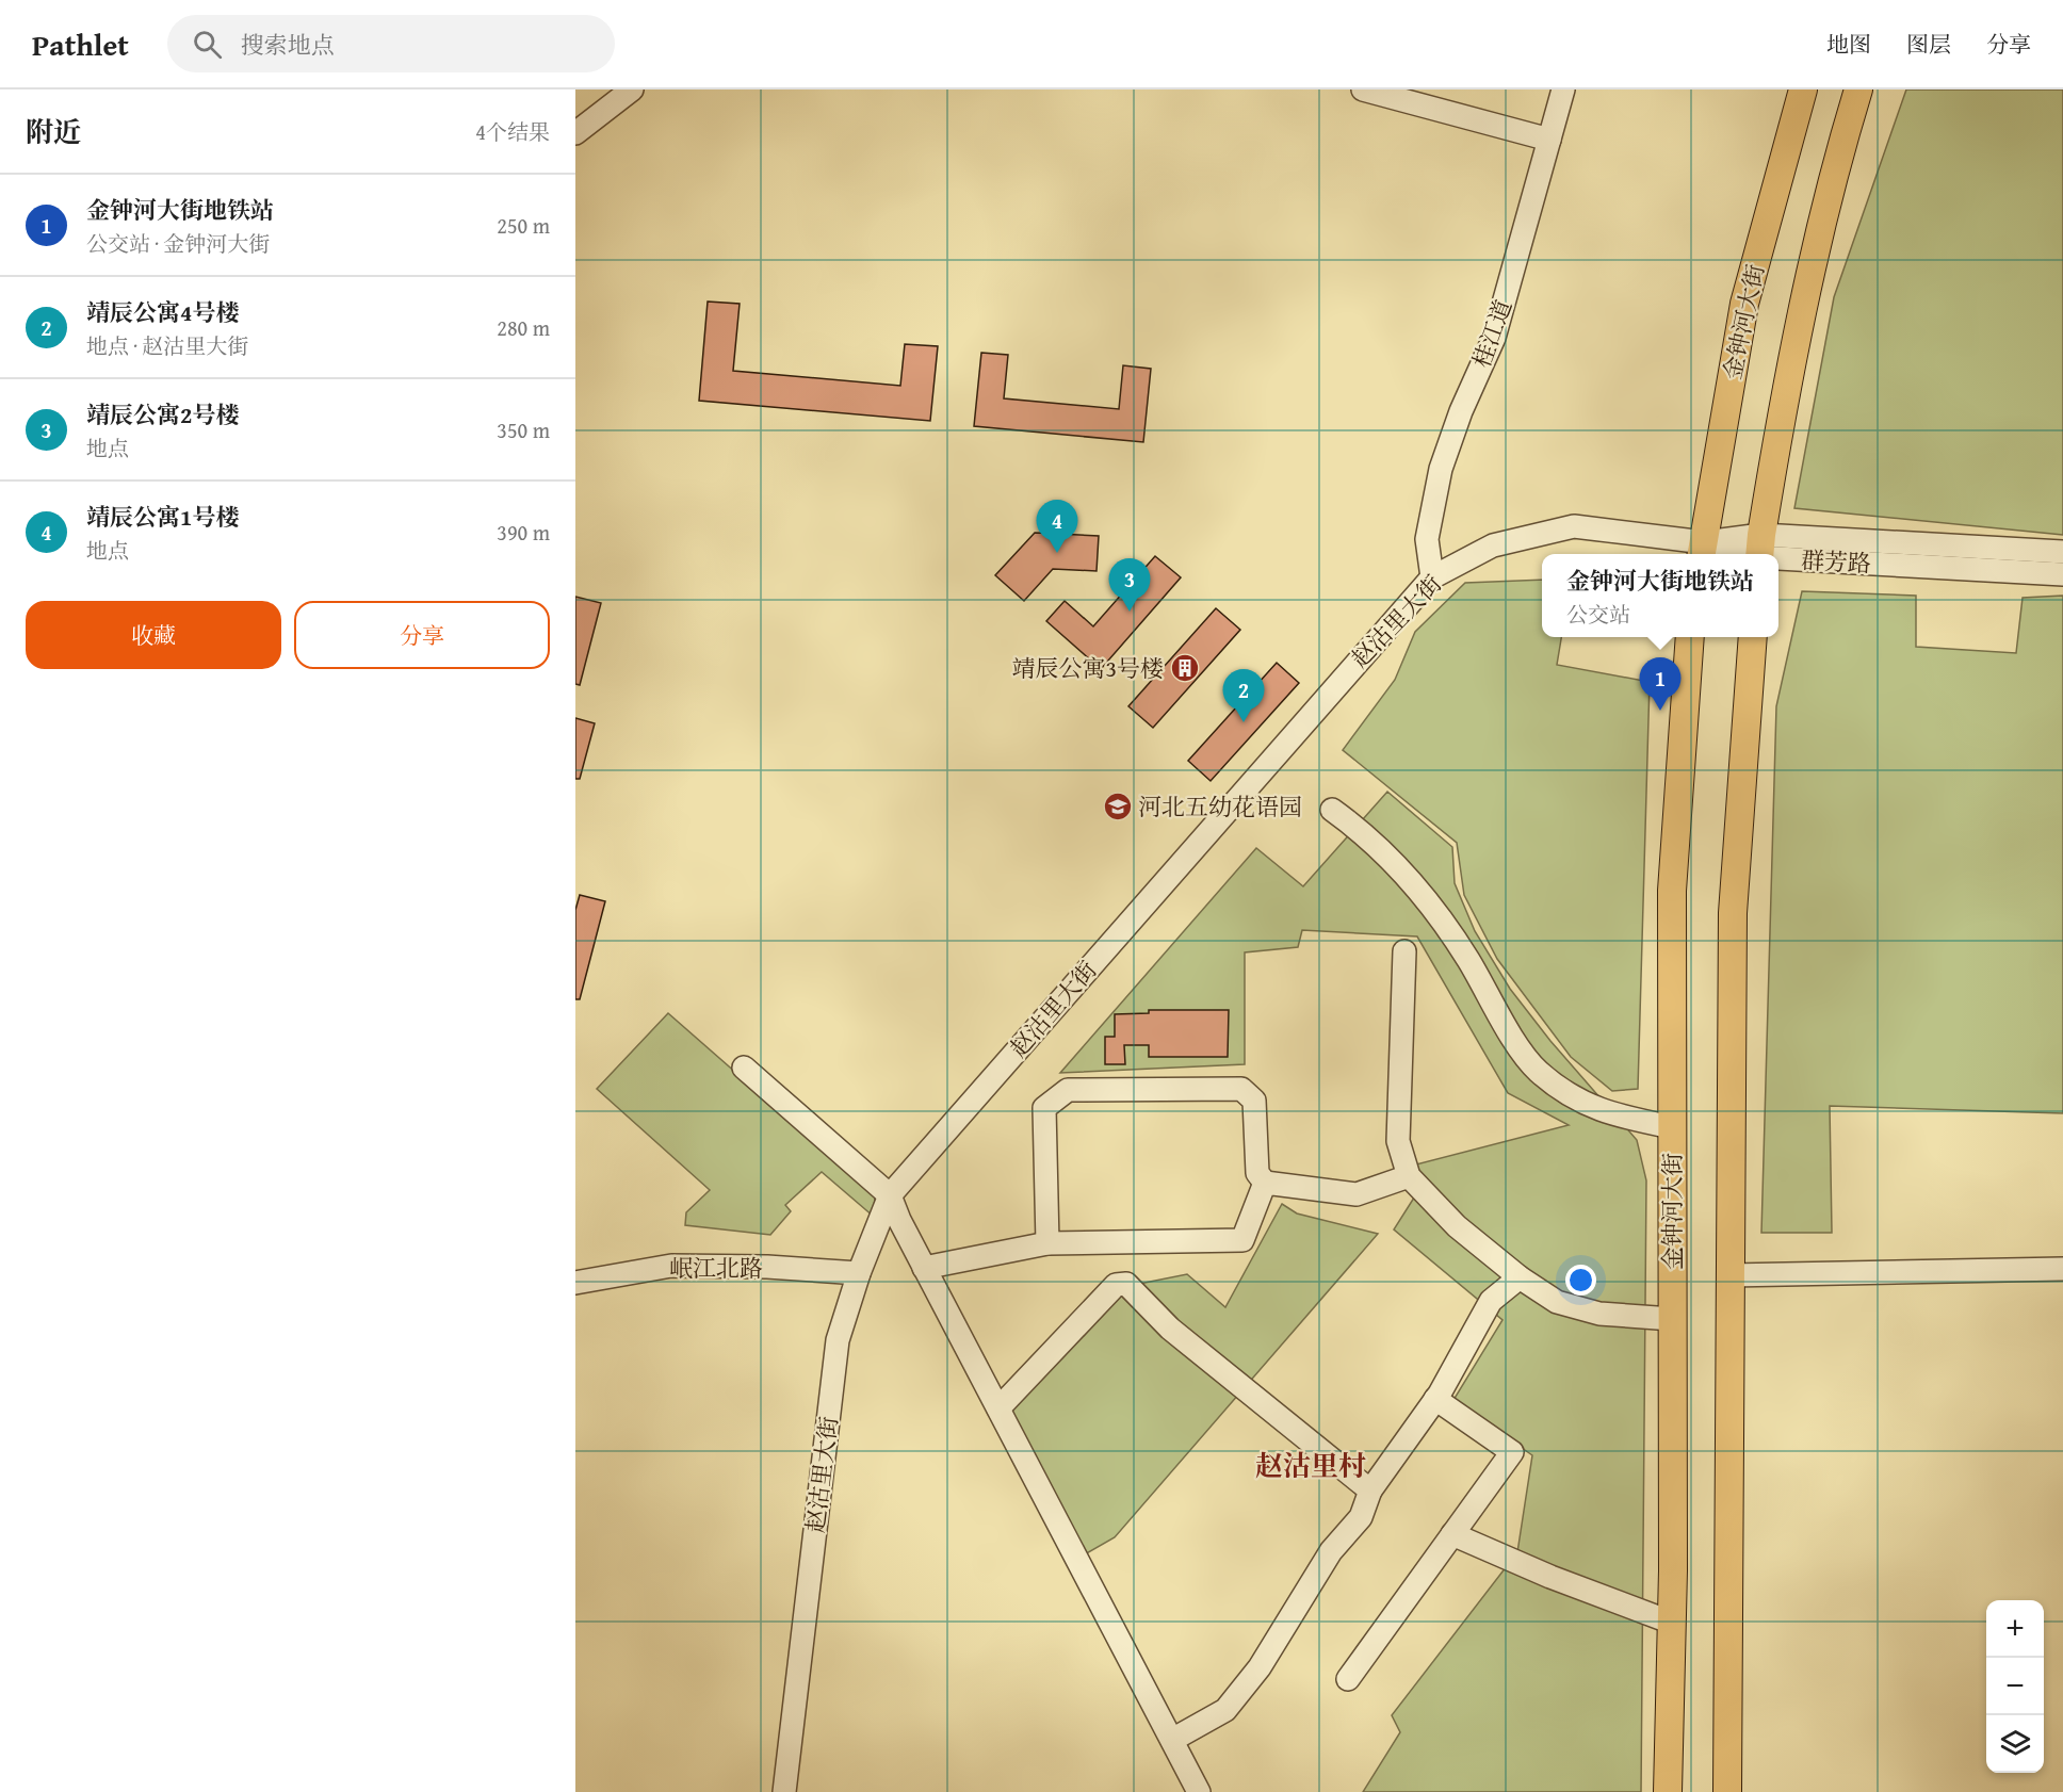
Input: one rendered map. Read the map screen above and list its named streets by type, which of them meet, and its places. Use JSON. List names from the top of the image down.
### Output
{
  "streets": {
    "main road": ["金钟河大街"],
    "street": [
      "桂江道",
      "群芳路",
      "赵沽里大街",
      "岷江北路"
    ]
  },
  "crossings": [
    ["金钟河大街", "群芳路"],
    ["金钟河大街", "赵沽里大街"],
    ["桂江道", "赵沽里大街"],
    ["群芳路", "赵沽里大街"],
    ["赵沽里大街", "岷江北路"]
  ],
  "districts": ["赵沽里村"],
  "places": {
    "building": ["靖辰公寓3号楼"],
    "school or university": ["河北五幼花语园"]
  },
  "page": {
    "header": "Pathlet",
    "search": "搜索地点",
    "nav": ["地图", "图层", "分享"],
    "heading": ["附近", "4个结果"],
    "list": [
      {
        "mark": "1",
        "name": "金钟河大街地铁站",
        "note": "公交站 · 金钟河大街",
        "value": "250 m"
      },
      {
        "mark": "2",
        "name": "靖辰公寓4号楼",
        "note": "地点 · 赵沽里大街",
        "value": "280 m"
      },
      {
        "mark": "3",
        "name": "靖辰公寓2号楼",
        "note": "地点",
        "value": "350 m"
      },
      {
        "mark": "4",
        "name": "靖辰公寓1号楼",
        "note": "地点",
        "value": "390 m"
      }
    ],
    "pins": [
      "4",
      "3",
      "1",
      "2"
    ],
    "popup": ["金钟河大街地铁站", "公交站"],
    "buttons": ["收藏", "分享"],
    "map_buttons": ["+", "−"]
  }
}
